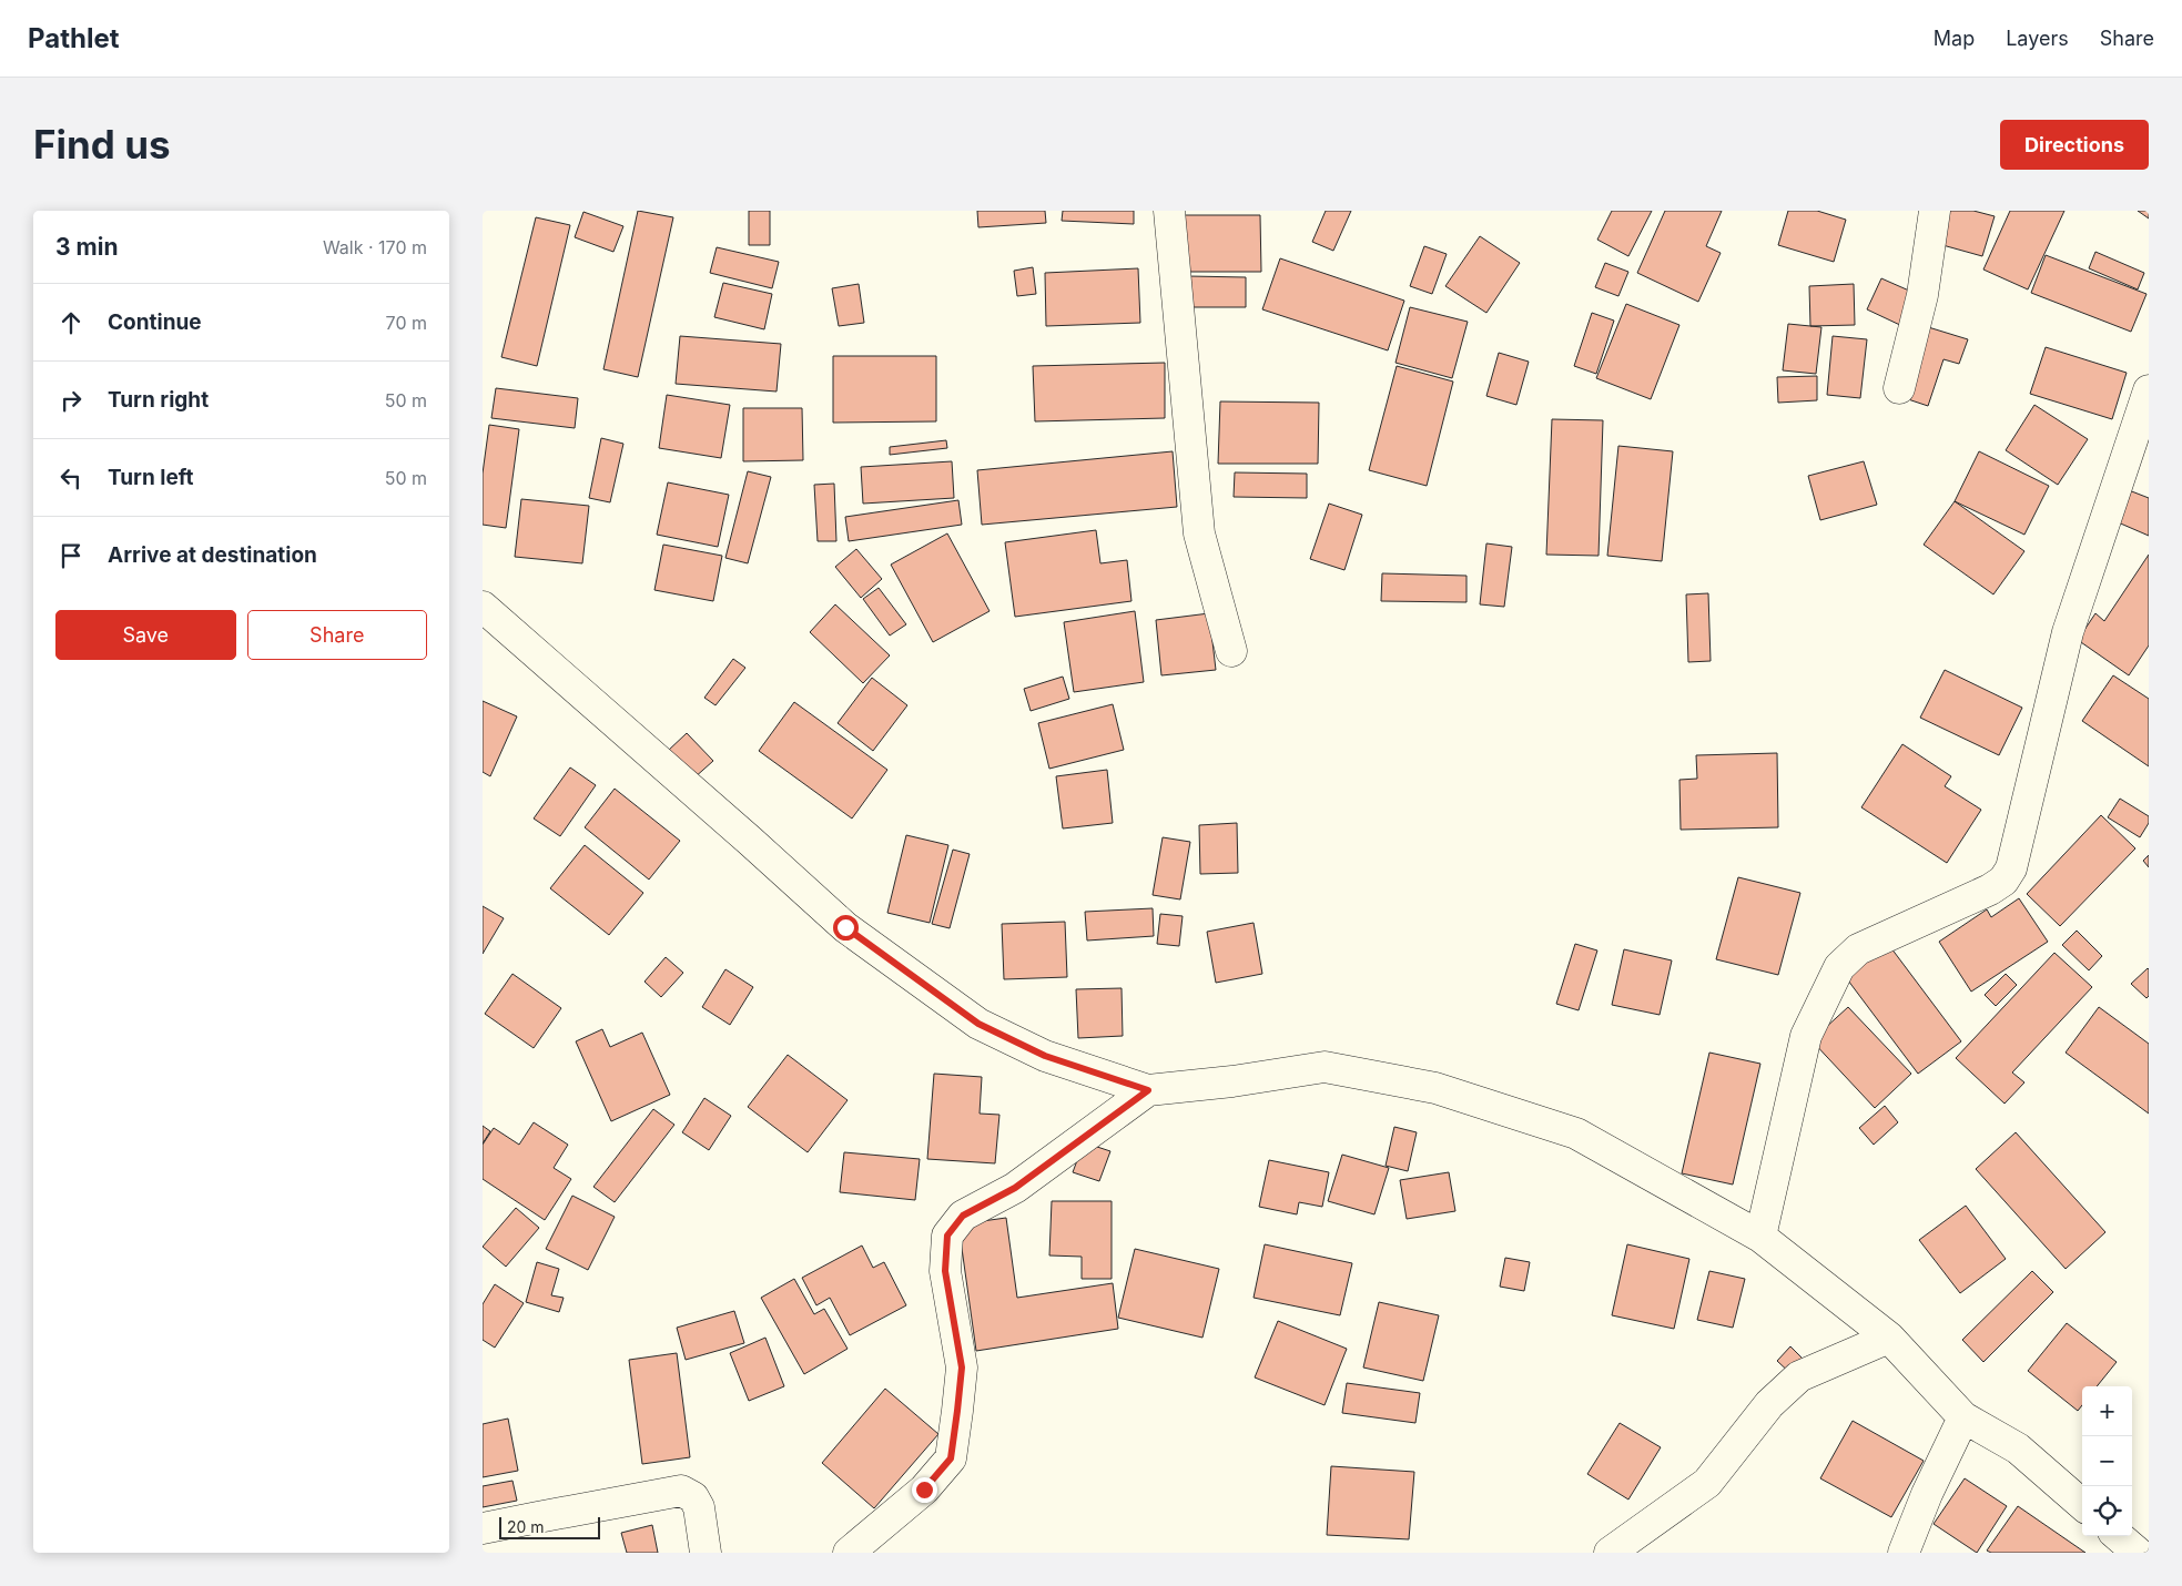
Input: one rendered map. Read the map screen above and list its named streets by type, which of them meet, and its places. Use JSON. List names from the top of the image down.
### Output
{
  "scale_bar": "20 m",
  "page": {
    "header": "Pathlet",
    "nav": ["Map", "Layers", "Share"],
    "buttons": [
      "Directions",
      ["Save", "Share"]
    ],
    "title": "Find us",
    "heading": ["3 min", "Walk · 170 m"],
    "list": [
      ["Continue", "70 m"],
      ["Turn right", "50 m"],
      ["Turn left", "50 m"],
      "Arrive at destination"
    ],
    "map_buttons": ["+", "−"],
    "scale": "20 m"
  }
}
